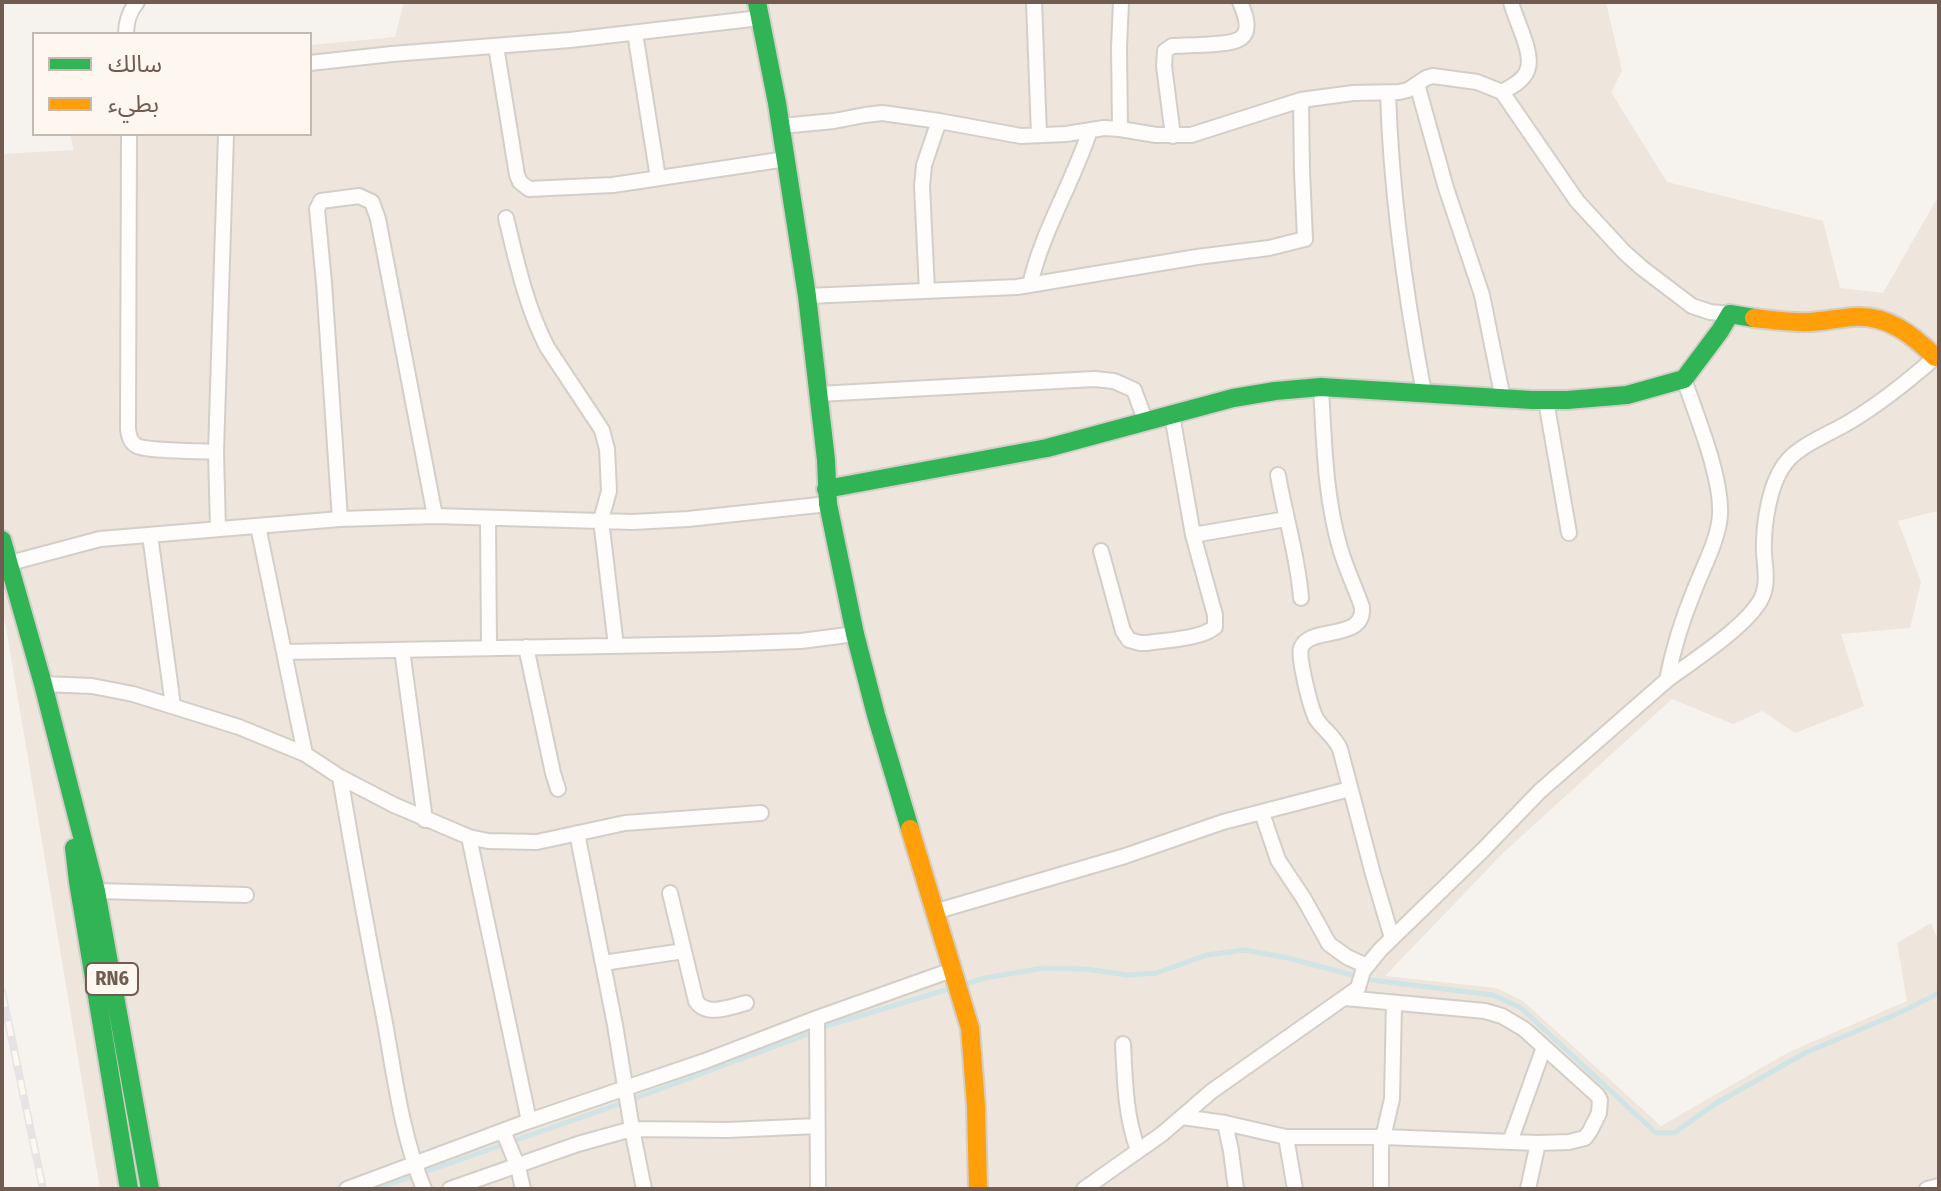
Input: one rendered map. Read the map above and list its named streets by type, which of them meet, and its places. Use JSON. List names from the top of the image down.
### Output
{
  "streets": {
    "street": ["RN6"]
  },
  "legend": ["سالك", "بطيء"]
}
